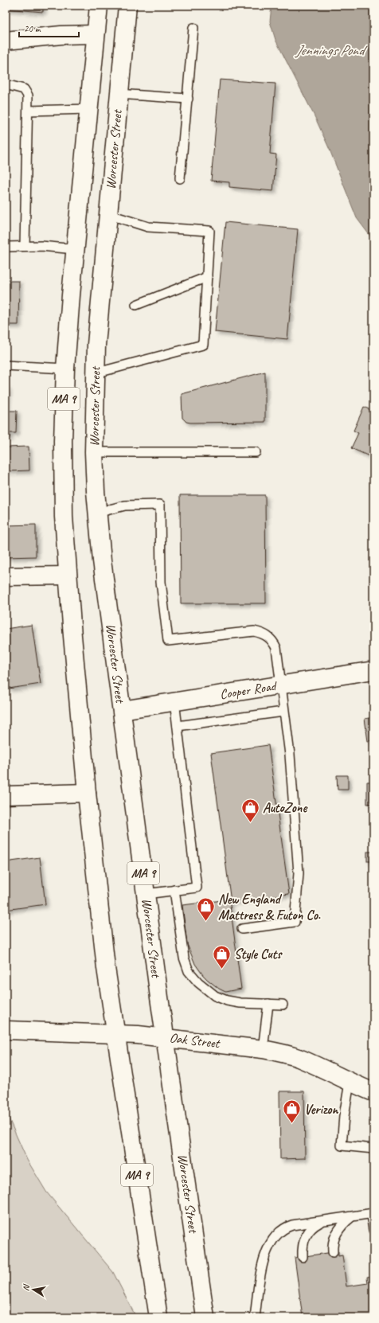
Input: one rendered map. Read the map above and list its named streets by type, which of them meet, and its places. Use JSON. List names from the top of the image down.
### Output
{
  "streets": {
    "main road": [
      "Worcester Street",
      "MA 9",
      "Cooper Road",
      "Oak Street"
    ]
  },
  "crossings": [
    ["Worcester Street", "Cooper Road"],
    ["Worcester Street", "Oak Street"],
    ["MA 9", "Oak Street"]
  ],
  "water": ["Jennings Pond"],
  "places": {
    "shop": [
      "AutoZone",
      "New England Mattress & Futon Co.",
      "Style Cuts",
      "Verizon"
    ]
  },
  "scale_bar": "20 m",
  "north": "left"
}
